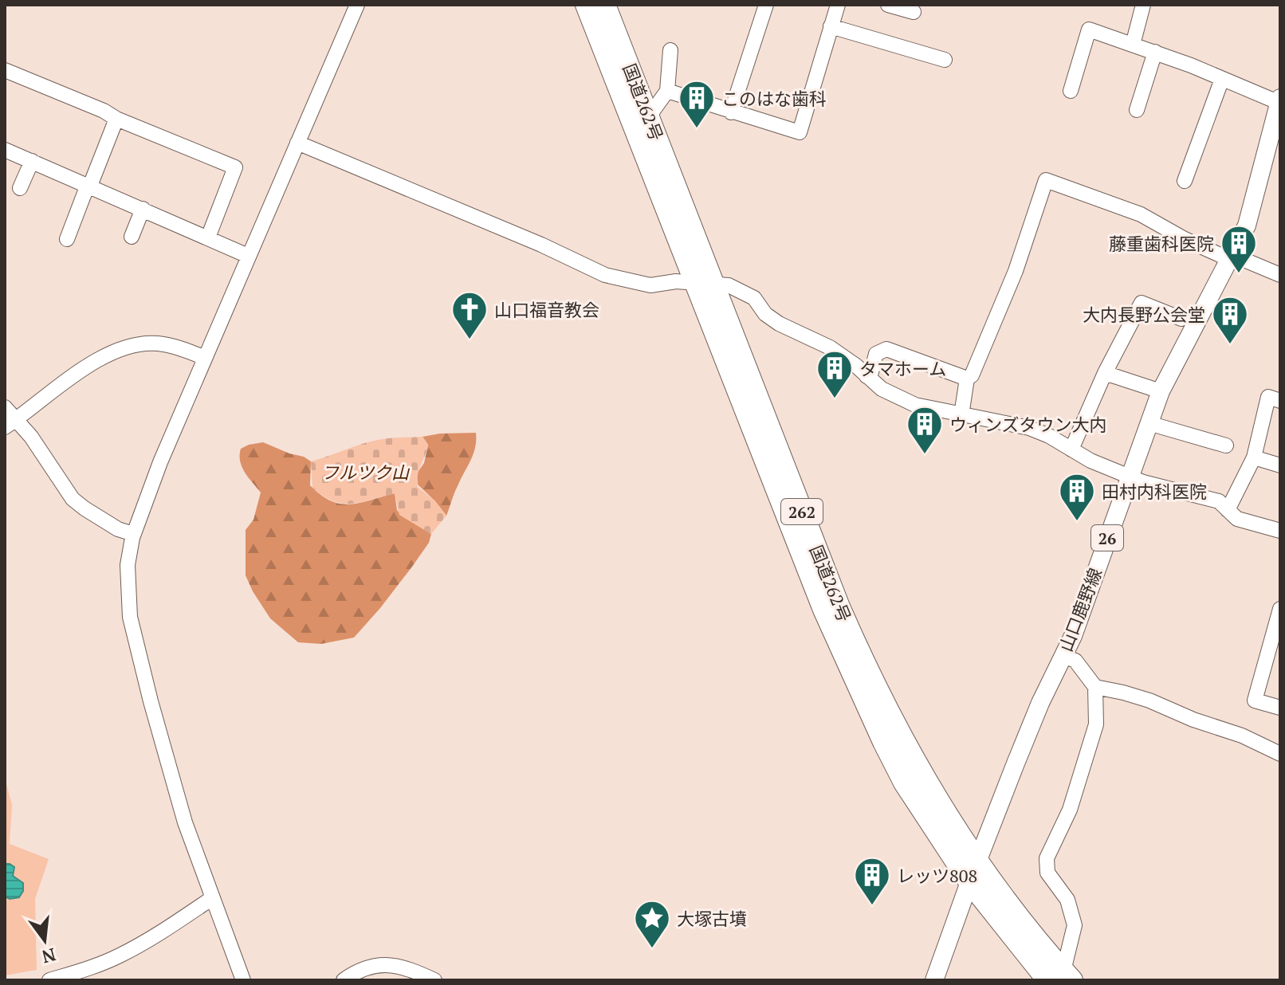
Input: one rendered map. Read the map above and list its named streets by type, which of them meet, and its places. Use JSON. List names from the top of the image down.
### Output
{
  "streets": {
    "highway": ["国道262号", "262"],
    "main road": ["26", "山口鹿野線"]
  },
  "crossings": [
    ["国道262号", "山口鹿野線"]
  ],
  "parks": ["フルツク山"],
  "places": {
    "building": [
      "このはな歯科",
      "藤重歯科医院",
      "大内長野公会堂",
      "タマホーム",
      "ウィンズタウン大内",
      "田村内科医院",
      "レッツ808"
    ],
    "church": ["山口福音教会"],
    "place": ["大塚古墳"]
  },
  "north": "bottom"
}
